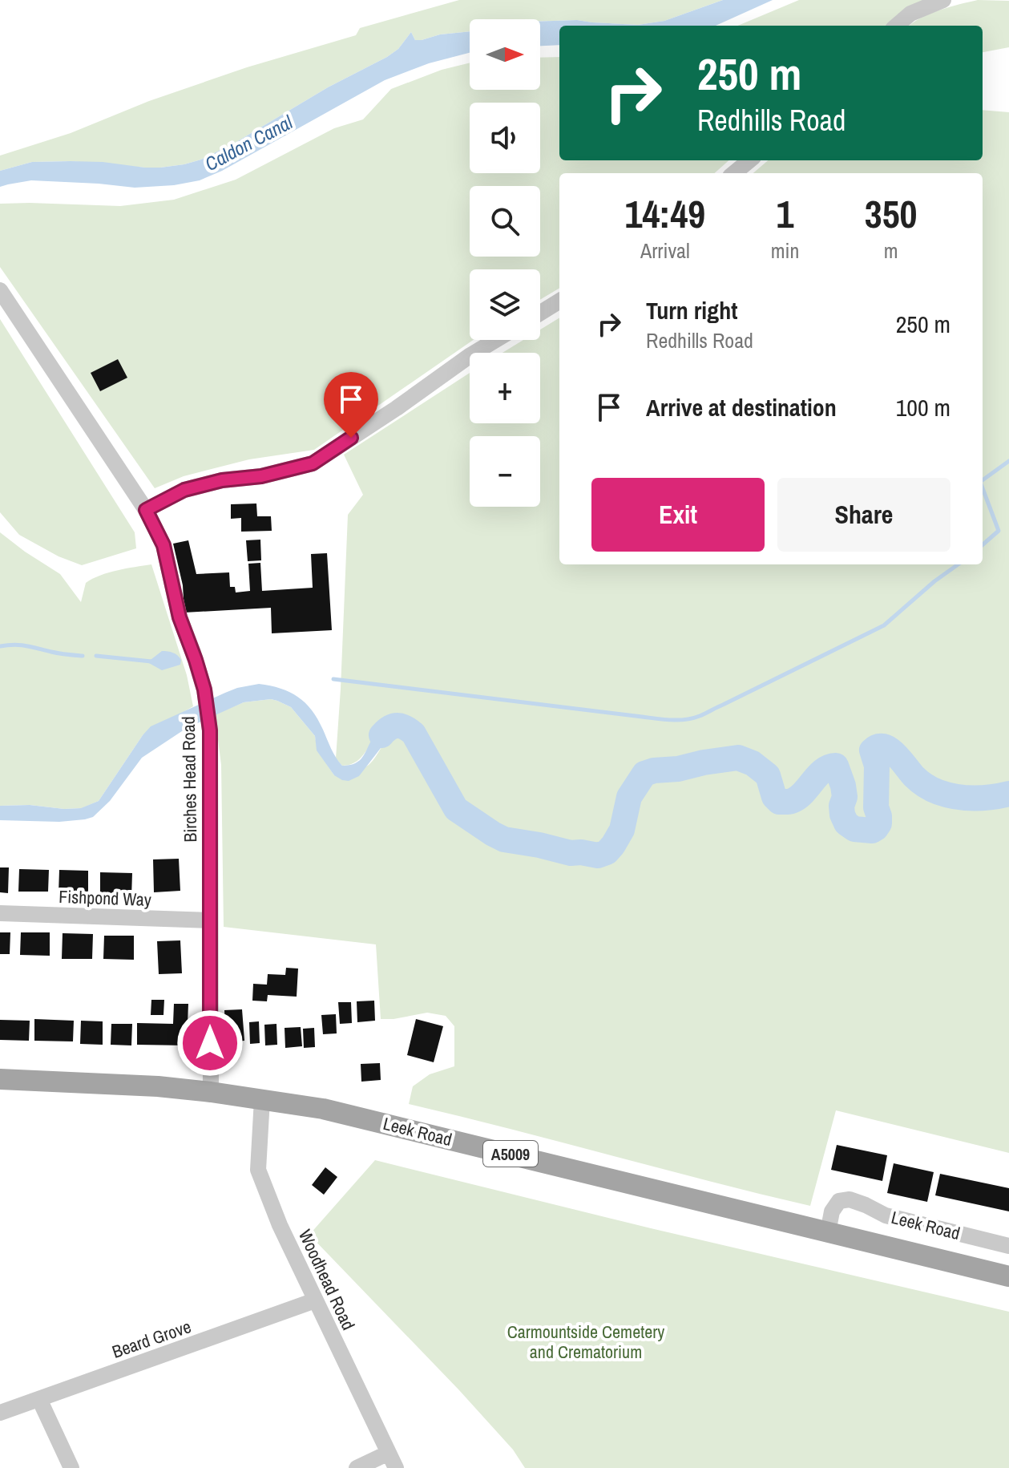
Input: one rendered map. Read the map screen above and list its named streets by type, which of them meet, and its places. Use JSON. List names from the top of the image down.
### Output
{
  "streets": {
    "main road": ["Leek Road", "A5009"],
    "street": [
      "Birches Head Road",
      "Fishpond Way",
      "Woodhead Road",
      "Beard Grove"
    ]
  },
  "crossings": [
    ["Birches Head Road", "Fishpond Way"],
    ["Birches Head Road", "Leek Road"],
    ["Leek Road", "Woodhead Road"],
    ["Woodhead Road", "Beard Grove"]
  ],
  "water": ["Caldon Canal"],
  "parks": ["Carmountside Cemetery and Crematorium"],
  "north": "right",
  "page": {
    "map_buttons": ["+", "−"],
    "turn": ["250 m", "Redhills Road"],
    "eta": [
      "14:49",
      "Arrival",
      "1",
      "min",
      "350",
      "m"
    ],
    "list": [
      {
        "name": "Turn right",
        "note": "Redhills Road",
        "value": "250 m"
      },
      {
        "name": "Arrive at destination",
        "value": "100 m"
      }
    ],
    "buttons": ["Exit", "Share"]
  }
}
